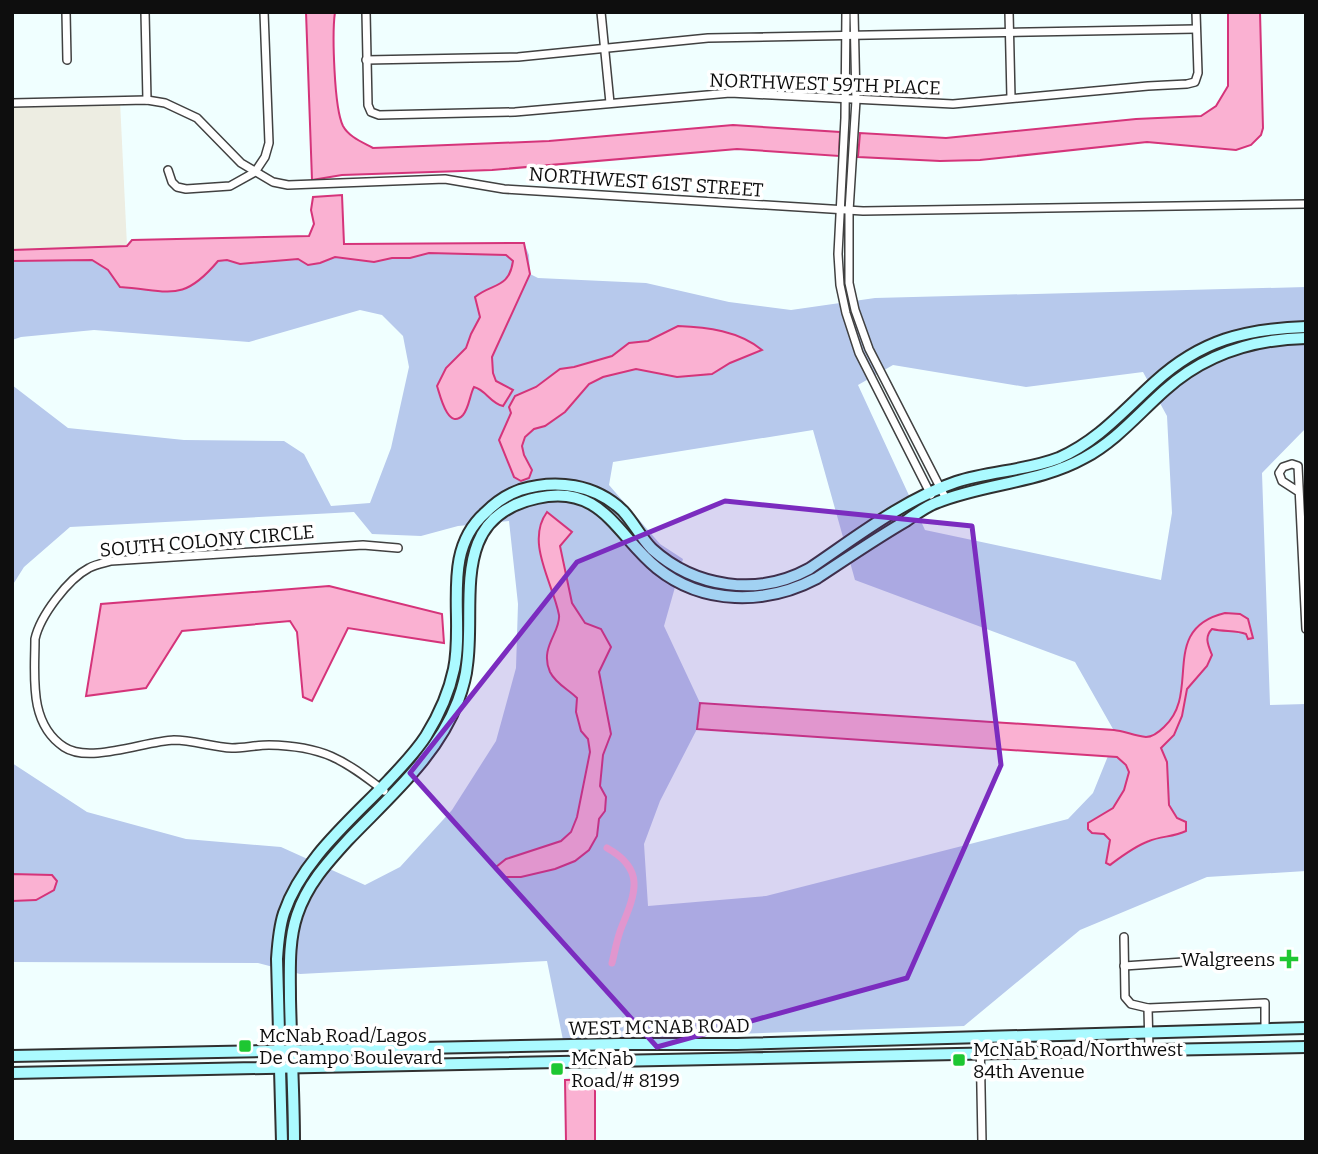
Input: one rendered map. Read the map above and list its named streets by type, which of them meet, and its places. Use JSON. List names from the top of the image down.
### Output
{
  "streets": {
    "street": [
      "NORTHWEST 59TH PLACE",
      "NORTHWEST 61ST STREET",
      "SOUTH COLONY CIRCLE",
      "WEST MCNAB ROAD"
    ]
  },
  "places": {
    "health": ["Walgreens"],
    "transit": ["McNab Road/Lagos De Campo Boulevard", "McNab Road/Northwest 84th Avenue", "McNab Road/# 8199"]
  }
}
